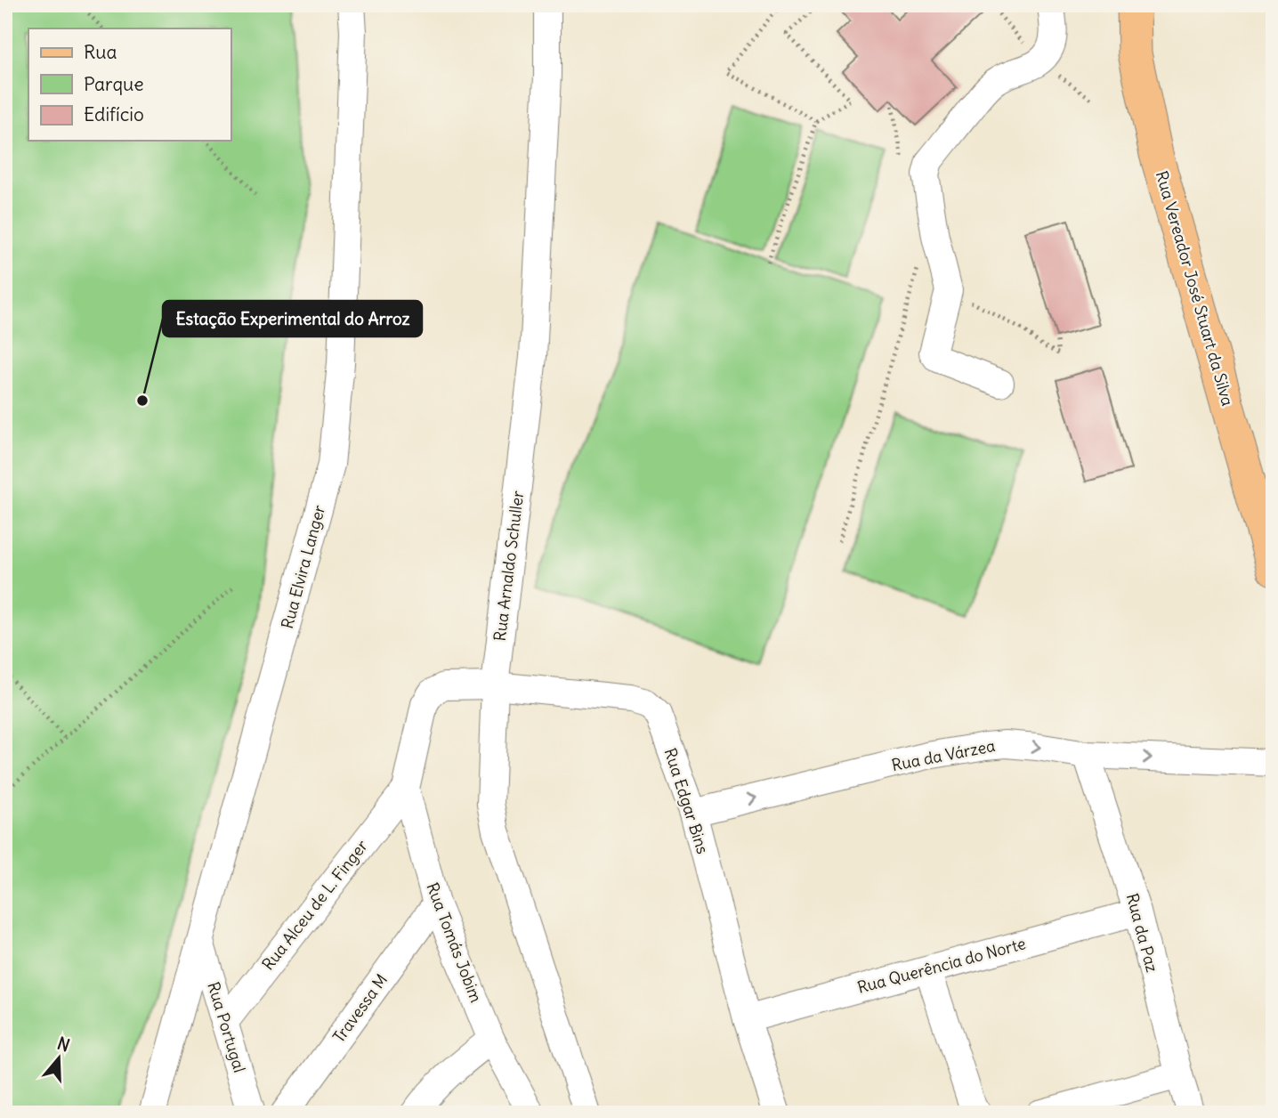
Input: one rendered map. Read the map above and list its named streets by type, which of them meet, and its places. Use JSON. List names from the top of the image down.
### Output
{
  "streets": {
    "main road": ["Rua Vereador José Stuart da Silva"],
    "street": [
      "Rua Arnaldo Schuller",
      "Rua Elvira Langer",
      "Rua da Várzea",
      "Rua Edgar Bins",
      "Rua Alceu de L. Finger",
      "Rua da Paz",
      "Rua Tomás Jobim",
      "Rua Querência do Norte",
      "Travessa M",
      "Rua Portugal"
    ]
  },
  "crossings": [
    ["Rua Arnaldo Schuller", "Rua Edgar Bins"],
    ["Rua Elvira Langer", "Rua Portugal"],
    ["Rua da Várzea", "Rua Edgar Bins"],
    ["Rua da Várzea", "Rua da Paz"],
    ["Rua Edgar Bins", "Rua Tomás Jobim"],
    ["Rua Edgar Bins", "Rua Querência do Norte"],
    ["Rua Alceu de L. Finger", "Rua Tomás Jobim"],
    ["Rua Alceu de L. Finger", "Rua Portugal"],
    ["Rua da Paz", "Rua Querência do Norte"],
    ["Rua Tomás Jobim", "Travessa M"]
  ],
  "one_way": ["Rua da Várzea"],
  "places": ["Estação Experimental do Arroz"],
  "legend": ["Rua", "Parque", "Edifício"],
  "north": "top"
}
